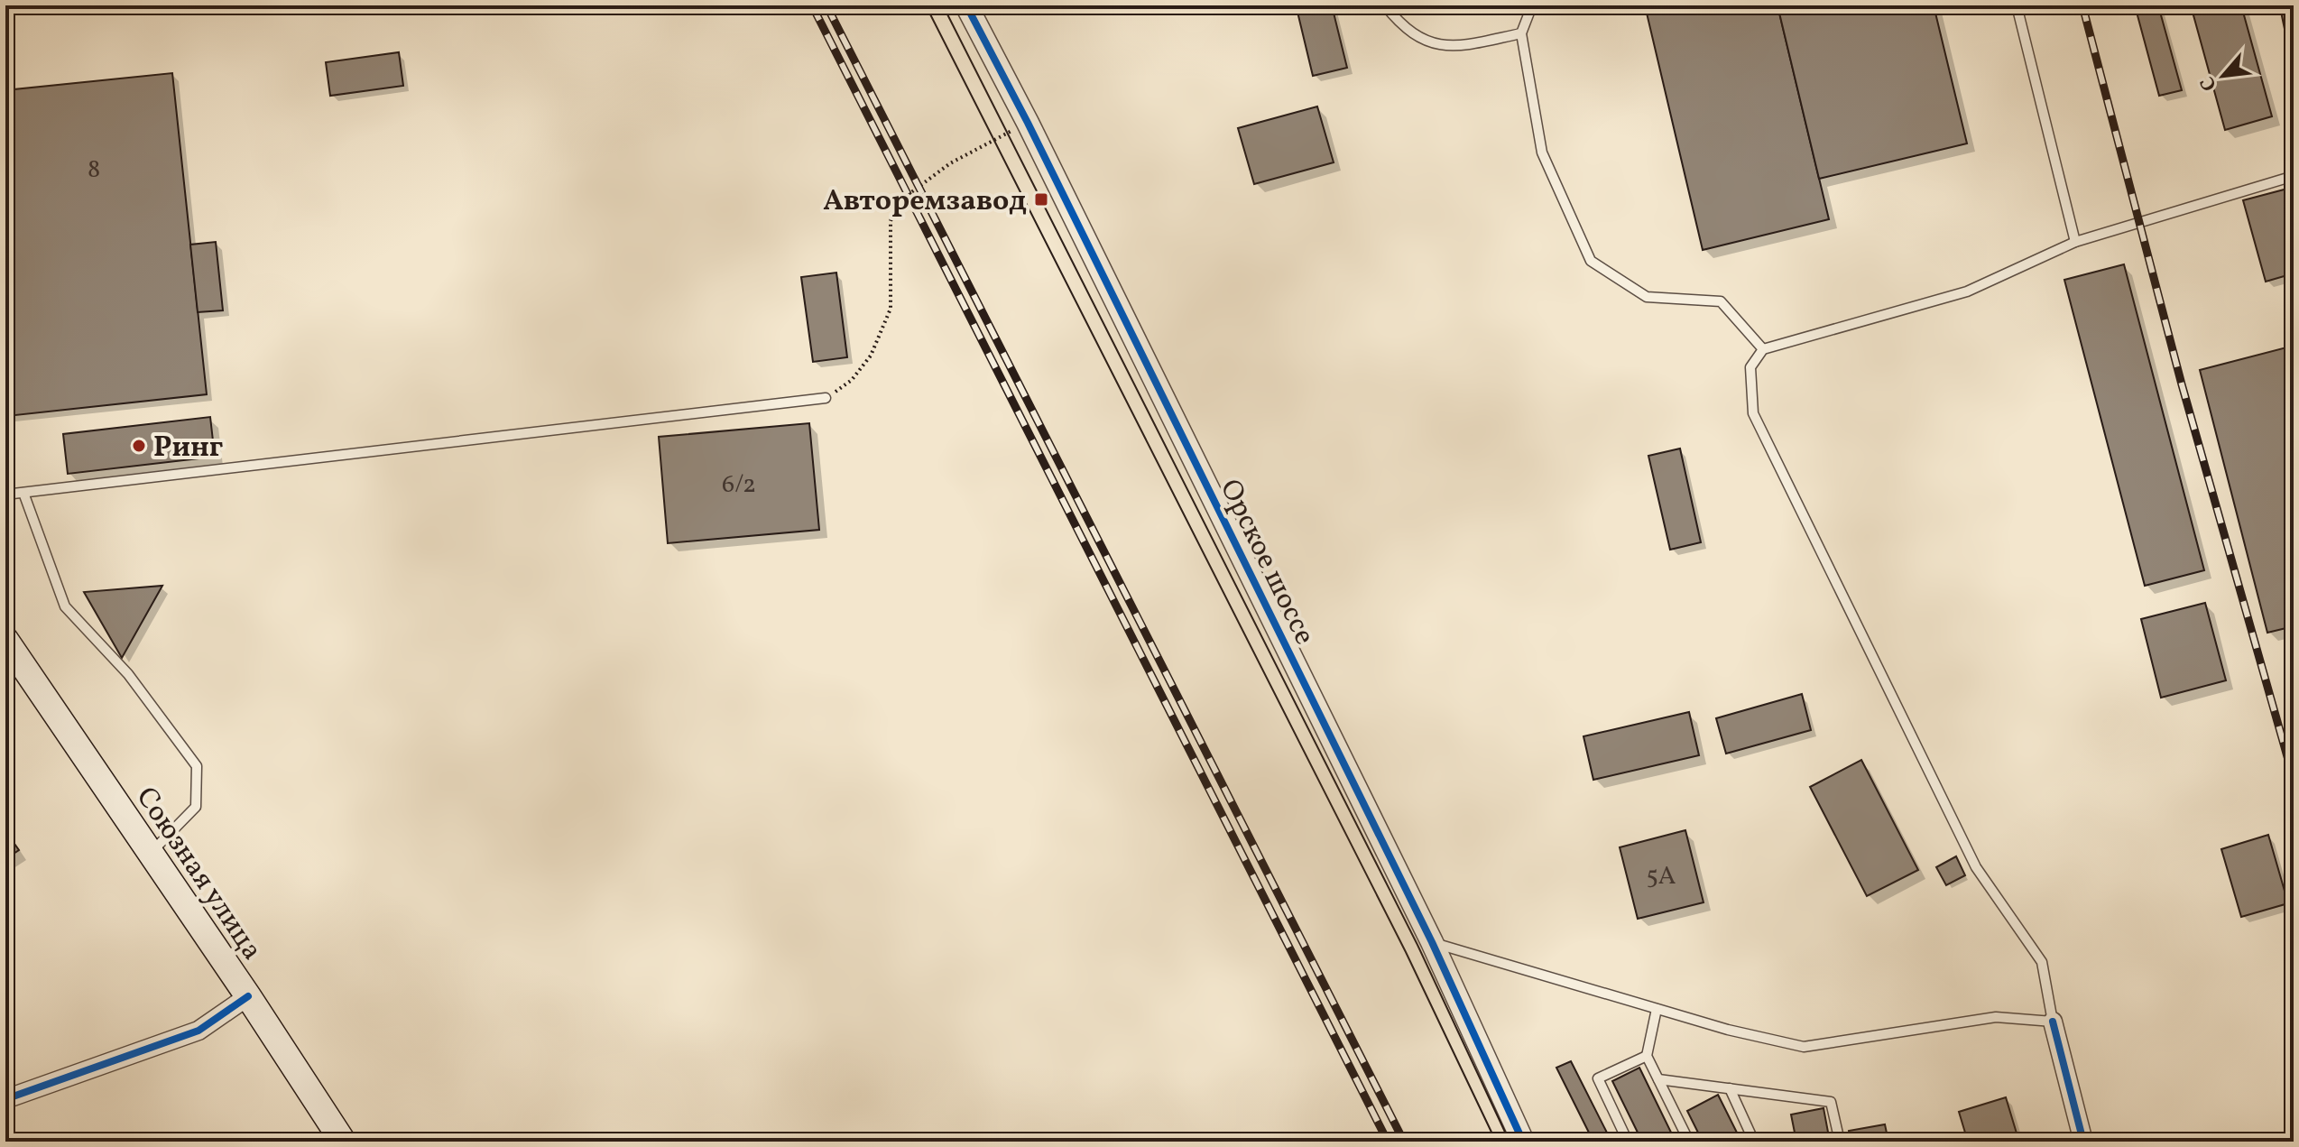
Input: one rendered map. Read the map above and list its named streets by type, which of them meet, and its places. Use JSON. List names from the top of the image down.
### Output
{
  "streets": {
    "main road": ["Союзная улица"],
    "street": ["Орское шоссе"]
  },
  "places": {
    "transit": ["Авторемзавод"],
    "other": ["Ринг"]
  },
  "house_numbers": ["8", "6/2", "5А"],
  "north": "bottom left"
}
